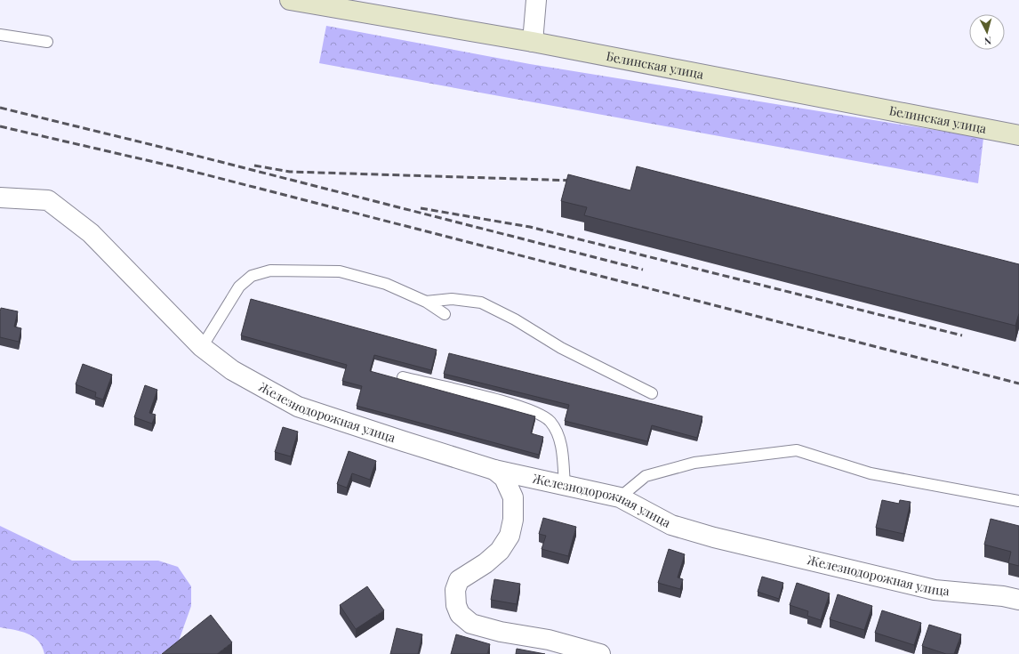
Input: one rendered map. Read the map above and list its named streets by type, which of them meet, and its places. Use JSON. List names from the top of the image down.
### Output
{
  "streets": {
    "main road": ["Белинская улица"],
    "street": ["Железнодорожная улица"]
  },
  "north": "bottom"
}
